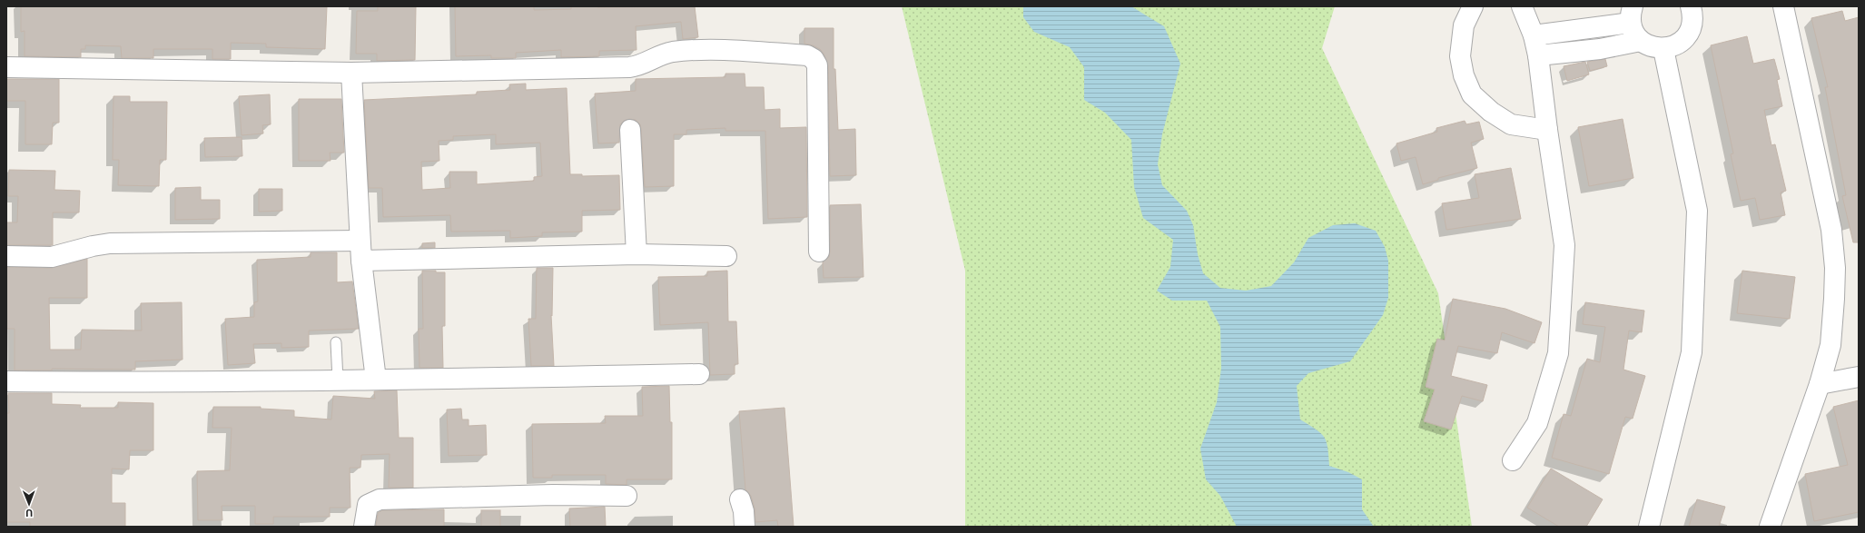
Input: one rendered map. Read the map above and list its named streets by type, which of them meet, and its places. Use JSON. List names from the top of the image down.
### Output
{
  "north": "bottom"
}
